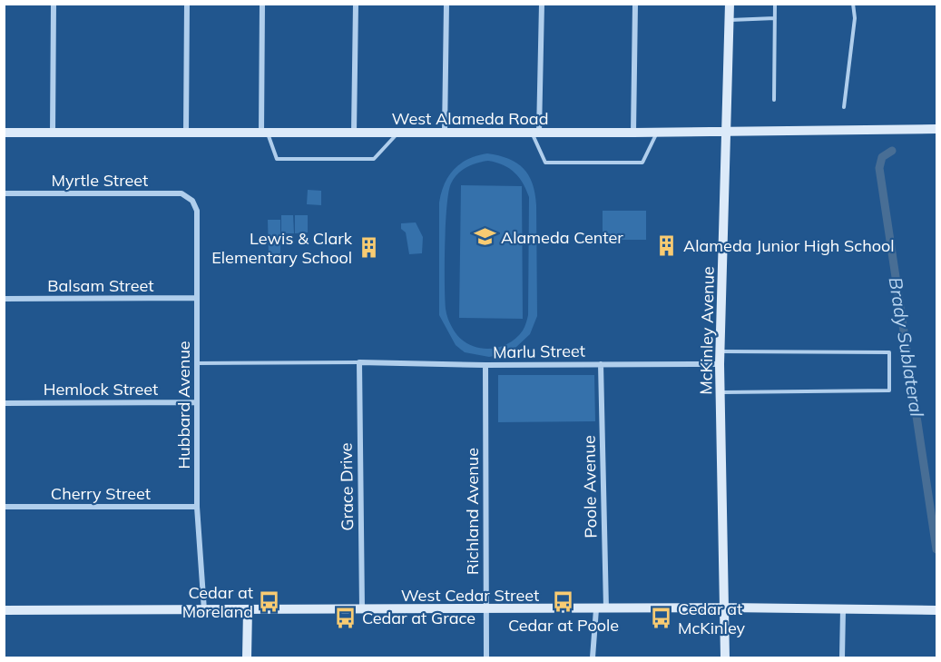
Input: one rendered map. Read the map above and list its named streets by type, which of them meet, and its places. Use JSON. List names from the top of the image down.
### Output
{
  "streets": {
    "street": [
      "West Alameda Road",
      "Myrtle Street",
      "Balsam Street",
      "McKinley Avenue",
      "Marlu Street",
      "Hemlock Street",
      "Hubbard Avenue",
      "Grace Drive",
      "Poole Avenue",
      "Cherry Street",
      "Richland Avenue",
      "West Cedar Street"
    ]
  },
  "crossings": [
    ["West Alameda Road", "McKinley Avenue"],
    ["Myrtle Street", "Hubbard Avenue"],
    ["Balsam Street", "Hubbard Avenue"],
    ["McKinley Avenue", "Marlu Street"],
    ["McKinley Avenue", "West Cedar Street"],
    ["Marlu Street", "Grace Drive"],
    ["Marlu Street", "Poole Avenue"],
    ["Marlu Street", "Richland Avenue"],
    ["Hemlock Street", "Hubbard Avenue"],
    ["Hubbard Avenue", "Cherry Street"],
    ["Hubbard Avenue", "West Cedar Street"],
    ["Grace Drive", "West Cedar Street"],
    ["Poole Avenue", "West Cedar Street"],
    ["Richland Avenue", "West Cedar Street"]
  ],
  "water": ["Brady Sublateral"],
  "places": {
    "school or university": ["Alameda Center"],
    "building": ["Alameda Junior High School", "Lewis & Clark Elementary School"],
    "bus stop": [
      "Cedar at Moreland",
      "Cedar at Poole",
      "Cedar at Grace",
      "Cedar at McKinley"
    ]
  }
}
